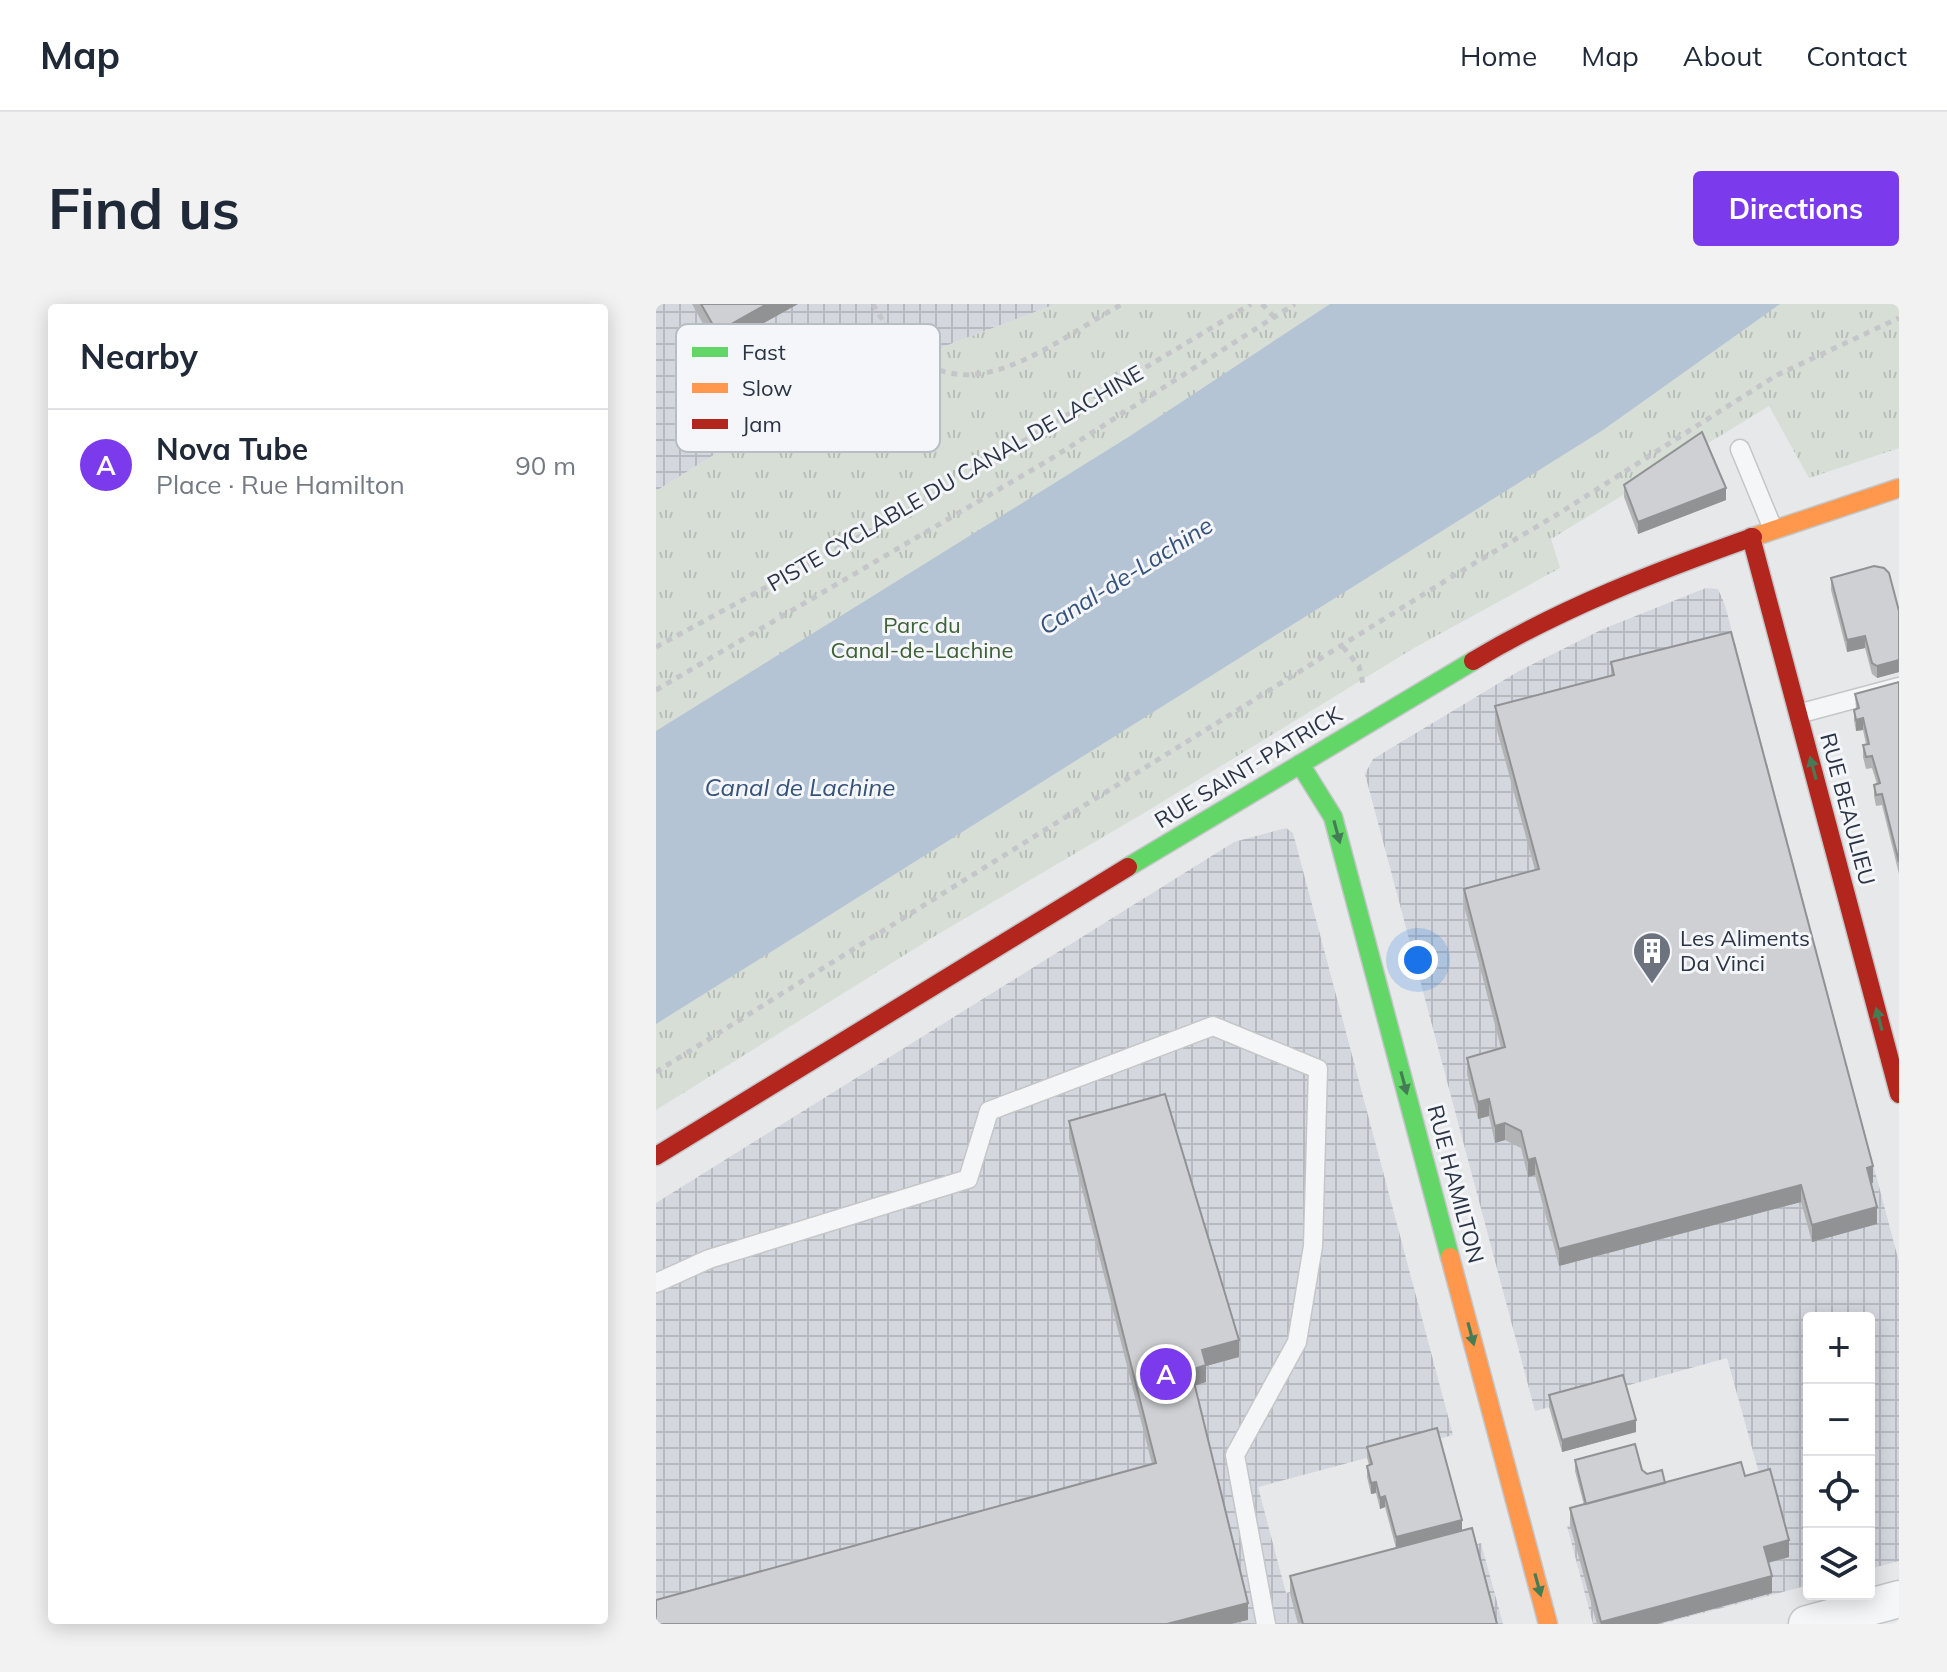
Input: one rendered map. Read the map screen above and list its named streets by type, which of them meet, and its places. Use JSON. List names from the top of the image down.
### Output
{
  "streets": {
    "street": ["RUE SAINT-PATRICK", "RUE BEAULIEU", "RUE HAMILTON"],
    "path": ["PISTE CYCLABLE DU CANAL DE LACHINE"]
  },
  "crossings": [
    ["RUE SAINT-PATRICK", "RUE BEAULIEU"],
    ["RUE SAINT-PATRICK", "RUE HAMILTON"]
  ],
  "one_way": ["RUE BEAULIEU", "RUE HAMILTON"],
  "water": ["Canal-de-Lachine", "Canal de Lachine"],
  "parks": ["Parc du Canal-de-Lachine"],
  "places": {
    "building": ["Les Aliments Da Vinci"]
  },
  "legend": ["Fast", "Slow", "Jam"],
  "page": {
    "header": "Map",
    "nav": [
      "Home",
      "Map",
      "About",
      "Contact"
    ],
    "buttons": "Directions",
    "title": "Find us",
    "heading": "Nearby",
    "list": [
      {
        "mark": "A",
        "name": "Nova Tube",
        "note": "Place · Rue Hamilton",
        "value": "90 m"
      }
    ],
    "map_buttons": ["+", "−"],
    "pins": "A"
  }
}
